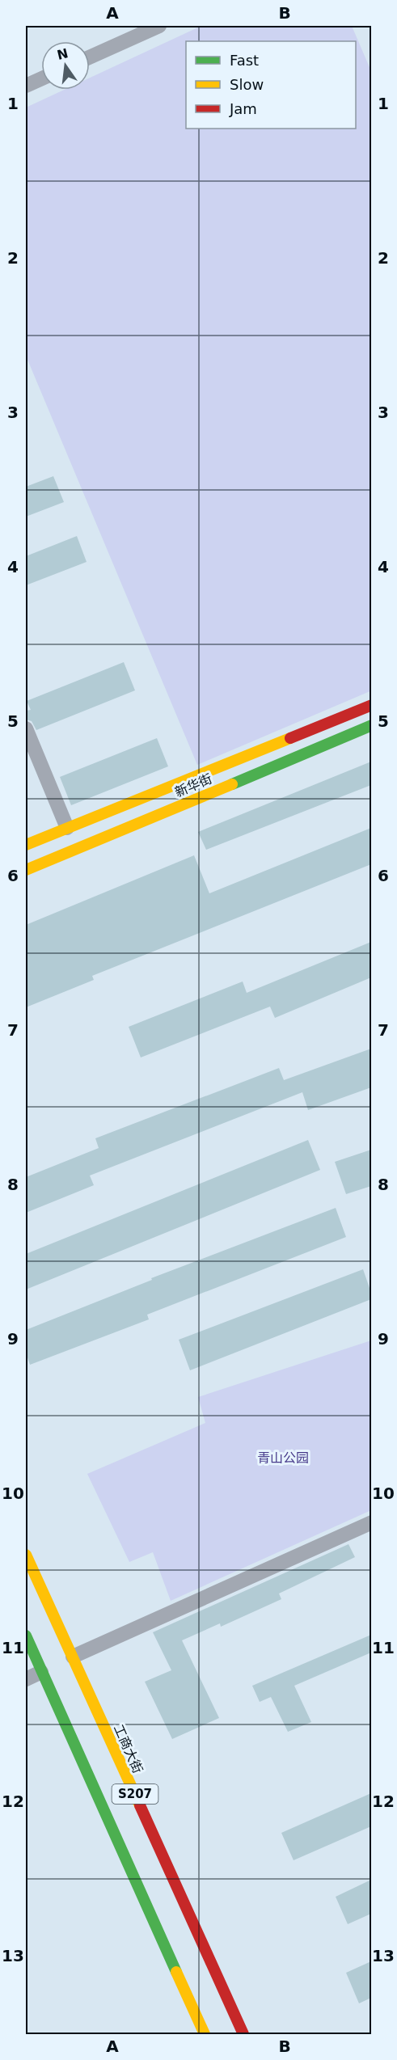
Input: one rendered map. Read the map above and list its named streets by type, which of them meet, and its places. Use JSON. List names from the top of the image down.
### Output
{
  "streets": {
    "main road": ["新华街", "工商大街", "S207"]
  },
  "parks": ["青山公园"],
  "legend": ["Fast", "Slow", "Jam"],
  "north": "top",
  "grid": {
    "columns": ["A", "B"],
    "rows": [
      "1",
      "2",
      "3",
      "4",
      "5",
      "6",
      "7",
      "8",
      "9",
      "10",
      "11",
      "12",
      "13"
    ]
  }
}
